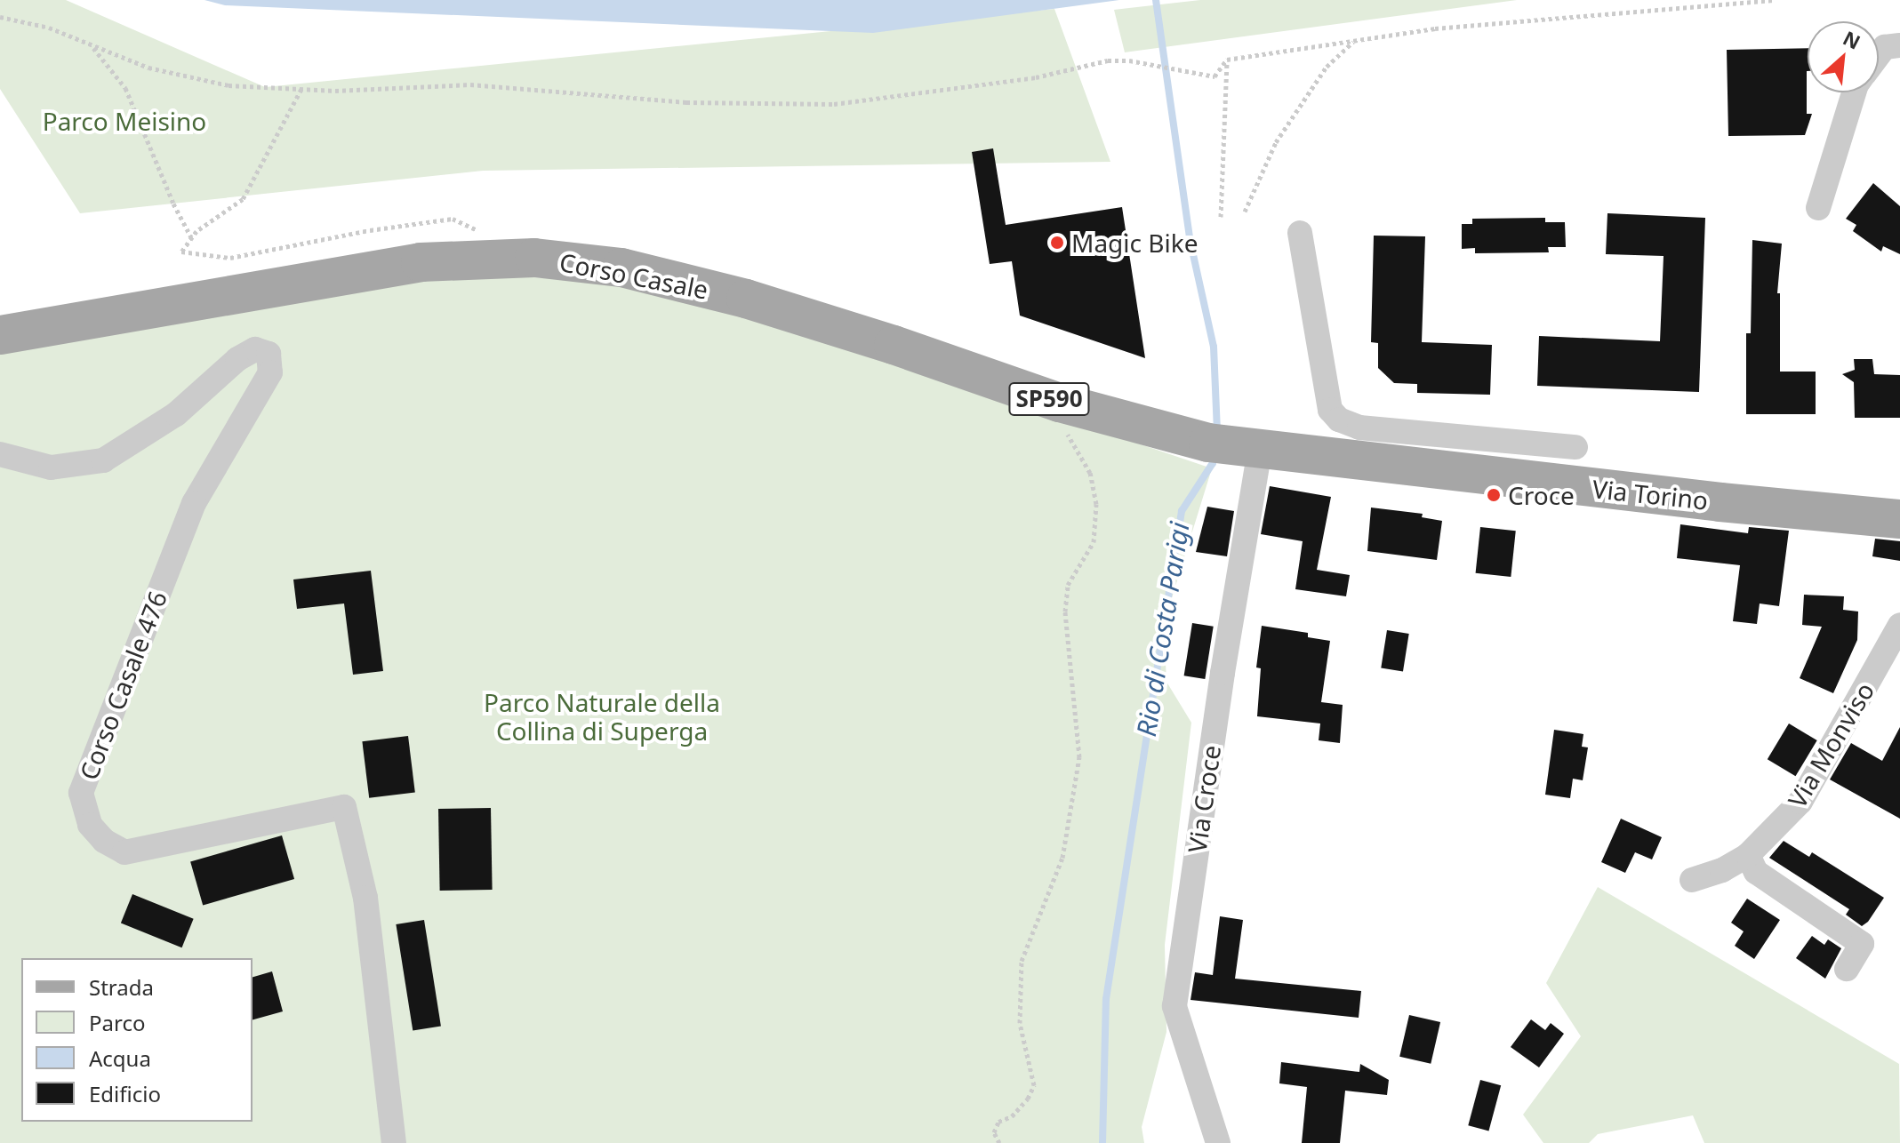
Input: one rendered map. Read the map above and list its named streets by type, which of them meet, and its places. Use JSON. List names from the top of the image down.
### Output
{
  "streets": {
    "main road": ["Corso Casale", "SP590", "Via Torino"],
    "street": ["Corso Casale 476", "Via Monviso", "Via Croce"]
  },
  "crossings": [
    ["Corso Casale", "Via Torino"],
    ["Corso Casale", "Via Croce"],
    ["Via Torino", "Via Croce"]
  ],
  "water": ["Rio di Costa Parigi"],
  "parks": ["Parco Meisino", "Parco Naturale della Collina di Superga"],
  "places": ["Magic Bike", "Croce"],
  "legend": [
    "Strada",
    "Parco",
    "Acqua",
    "Edificio"
  ],
  "north": "top right"
}
